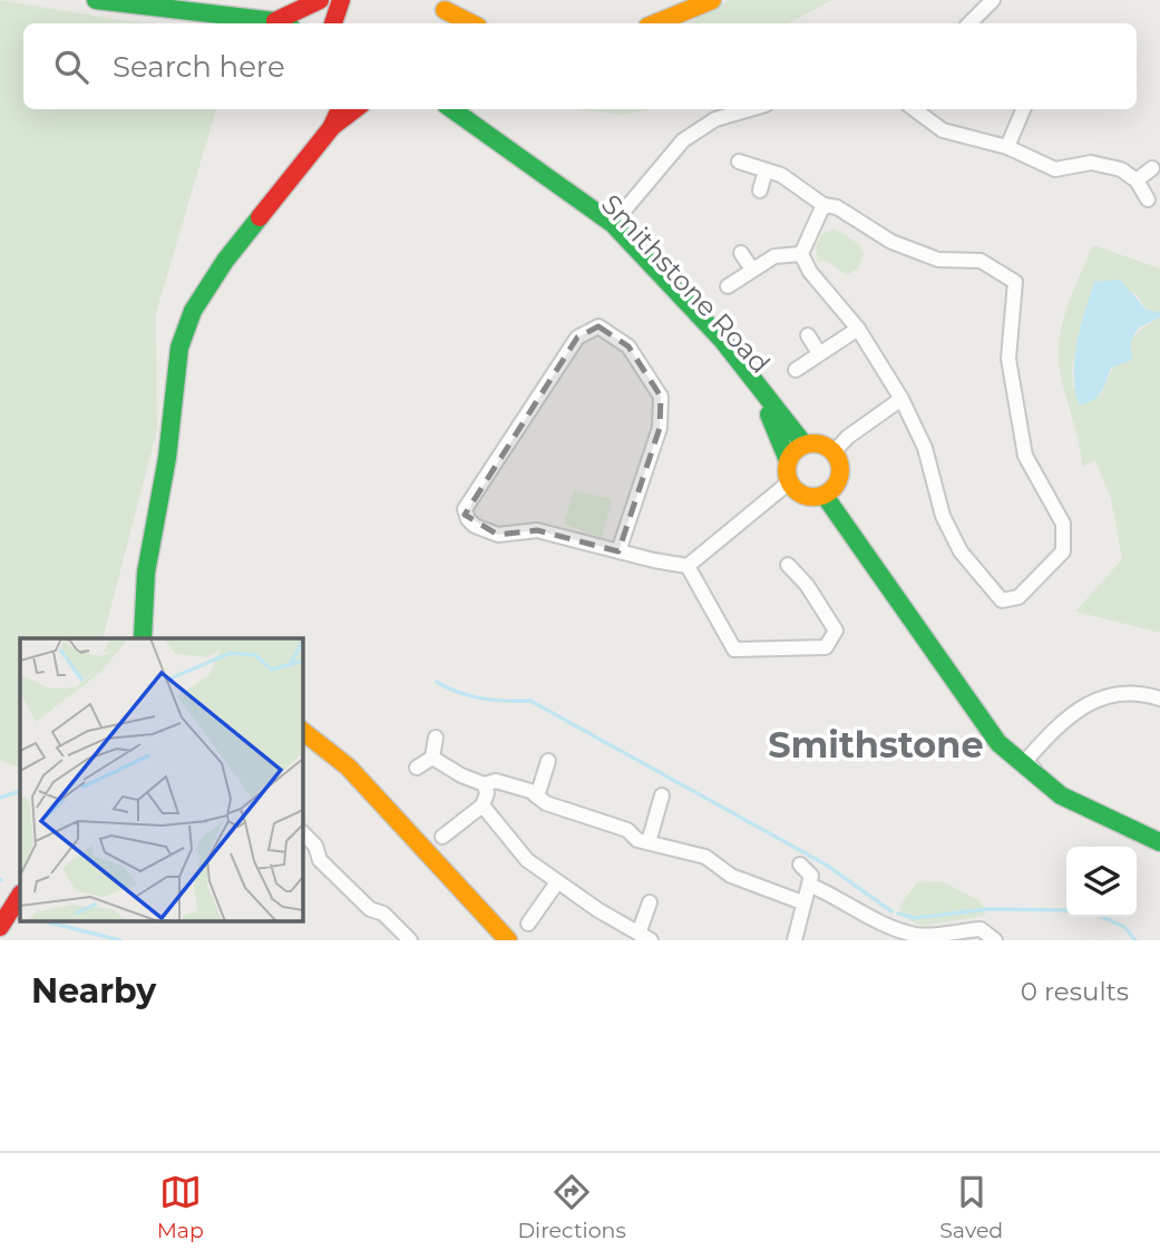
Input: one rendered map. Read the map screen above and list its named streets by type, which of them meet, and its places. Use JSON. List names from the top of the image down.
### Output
{
  "streets": {
    "street": ["Smithstone Road"]
  },
  "districts": ["Smithstone"],
  "page": {
    "search": "Search here",
    "heading": ["Nearby", "0 results"],
    "nav": ["Map", "Directions", "Saved"]
  }
}
